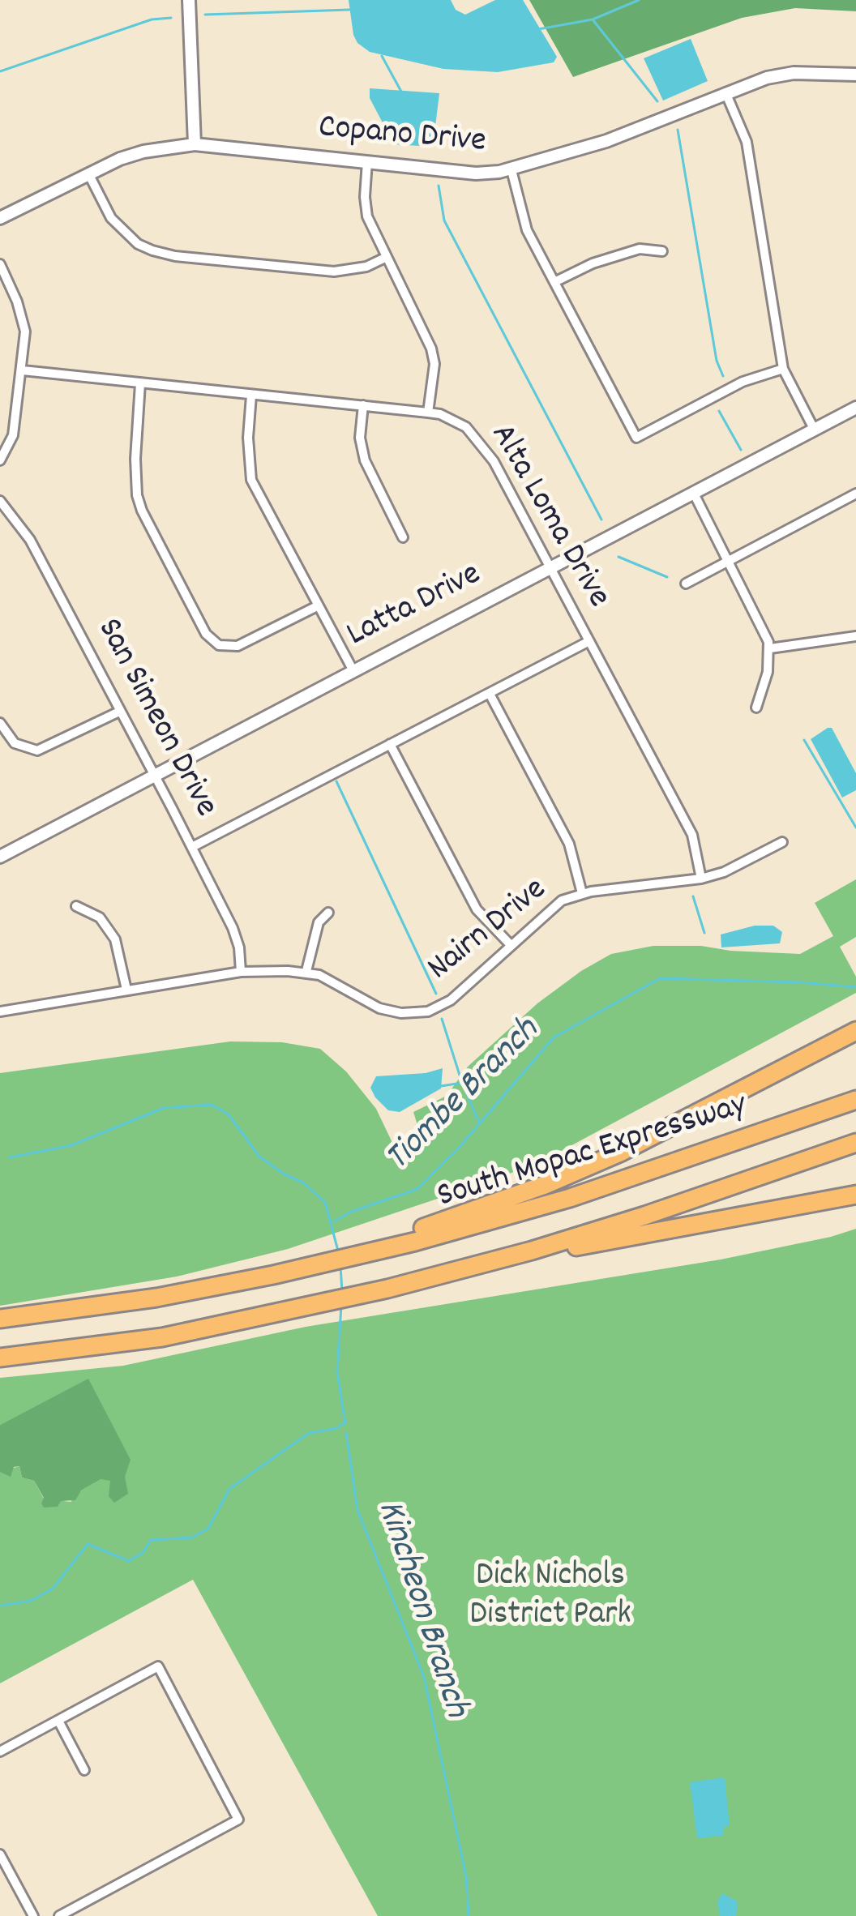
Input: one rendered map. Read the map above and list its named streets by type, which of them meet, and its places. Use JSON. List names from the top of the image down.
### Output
{
  "streets": {
    "highway": ["South Mopac Expressway"],
    "street": [
      "Copano Drive",
      "Alta Loma Drive",
      "Latta Drive",
      "San Simeon Drive",
      "Nairn Drive"
    ]
  },
  "crossings": [
    ["Alta Loma Drive", "Latta Drive"],
    ["Alta Loma Drive", "Nairn Drive"],
    ["Latta Drive", "San Simeon Drive"],
    ["San Simeon Drive", "Nairn Drive"]
  ],
  "water": ["Tiombe Branch", "Kincheon Branch"],
  "parks": ["Dick Nichols District Park"]
}
